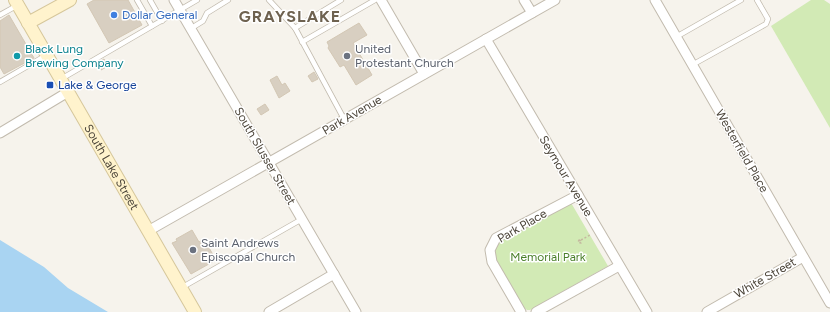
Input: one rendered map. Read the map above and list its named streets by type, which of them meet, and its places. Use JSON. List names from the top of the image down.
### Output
{
  "streets": {
    "street": [
      "Park Avenue",
      "Westerfield Place",
      "South Slusser Street",
      "South Lake Street",
      "Seymour Avenue",
      "Park Place",
      "White Street"
    ]
  },
  "crossings": [
    ["Park Avenue", "South Slusser Street"],
    ["Park Avenue", "South Lake Street"],
    ["Park Avenue", "Seymour Avenue"],
    ["Westerfield Place", "White Street"],
    ["Seymour Avenue", "Park Place"]
  ],
  "districts": ["GRAYSLAKE"],
  "parks": ["Memorial Park"],
  "places": {
    "other": [
      "Dollar General",
      "Black Lung Brewing Company",
      "United Protestant Church",
      "Saint Andrews Episcopal Church"
    ],
    "transit": ["Lake & George"]
  }
}
